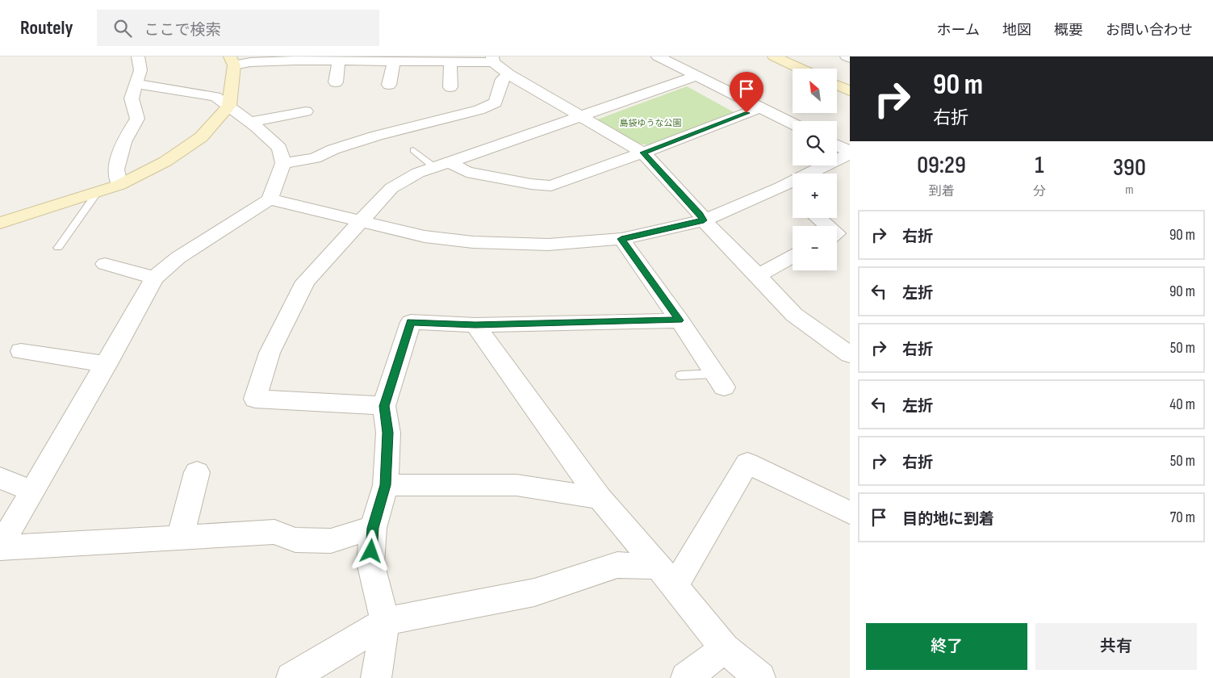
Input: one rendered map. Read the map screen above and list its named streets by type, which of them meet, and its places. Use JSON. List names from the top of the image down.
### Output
{
  "parks": ["島袋ゆうな公園"],
  "north": "top left",
  "page": {
    "header": "Routely",
    "search": "ここで検索",
    "nav": [
      "ホーム",
      "地図",
      "概要",
      "お問い合わせ"
    ],
    "turn": ["90 m", "右折"],
    "map_buttons": ["+", "−"],
    "eta": [
      "09:29",
      "到着",
      "1",
      "分",
      "390",
      "m"
    ],
    "list": [
      {
        "name": "右折",
        "value": "90 m"
      },
      {
        "name": "左折",
        "value": "90 m"
      },
      {
        "name": "右折",
        "value": "50 m"
      },
      {
        "name": "左折",
        "value": "40 m"
      },
      {
        "name": "右折",
        "value": "50 m"
      },
      {
        "name": "目的地に到着",
        "value": "70 m"
      }
    ],
    "buttons": ["終了", "共有"]
  }
}
